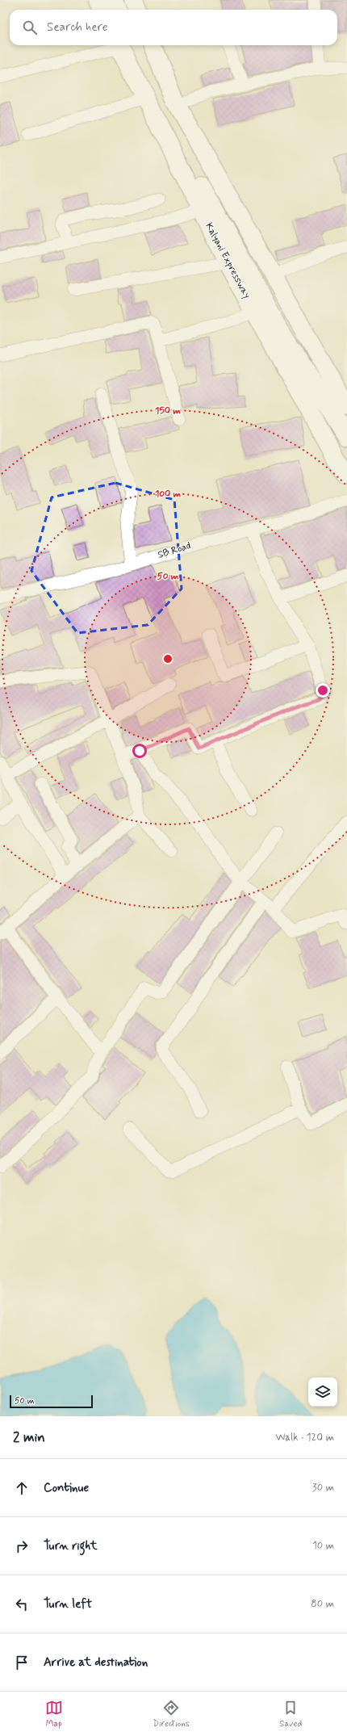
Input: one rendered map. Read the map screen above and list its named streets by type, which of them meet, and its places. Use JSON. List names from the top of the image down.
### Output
{
  "streets": {
    "highway": ["Kalyani Expressway"],
    "street": ["SB Road"]
  },
  "scale_bar": "50 m",
  "page": {
    "search": "Search here",
    "scale": "50 m",
    "heading": ["2 min", "Walk · 120 m"],
    "list": [
      ["Continue", "30 m"],
      ["Turn right", "10 m"],
      ["Turn left", "80 m"],
      "Arrive at destination"
    ],
    "nav": ["Map", "Directions", "Saved"]
  },
  "rings": ["150 m", "100 m", "50 m"]
}
